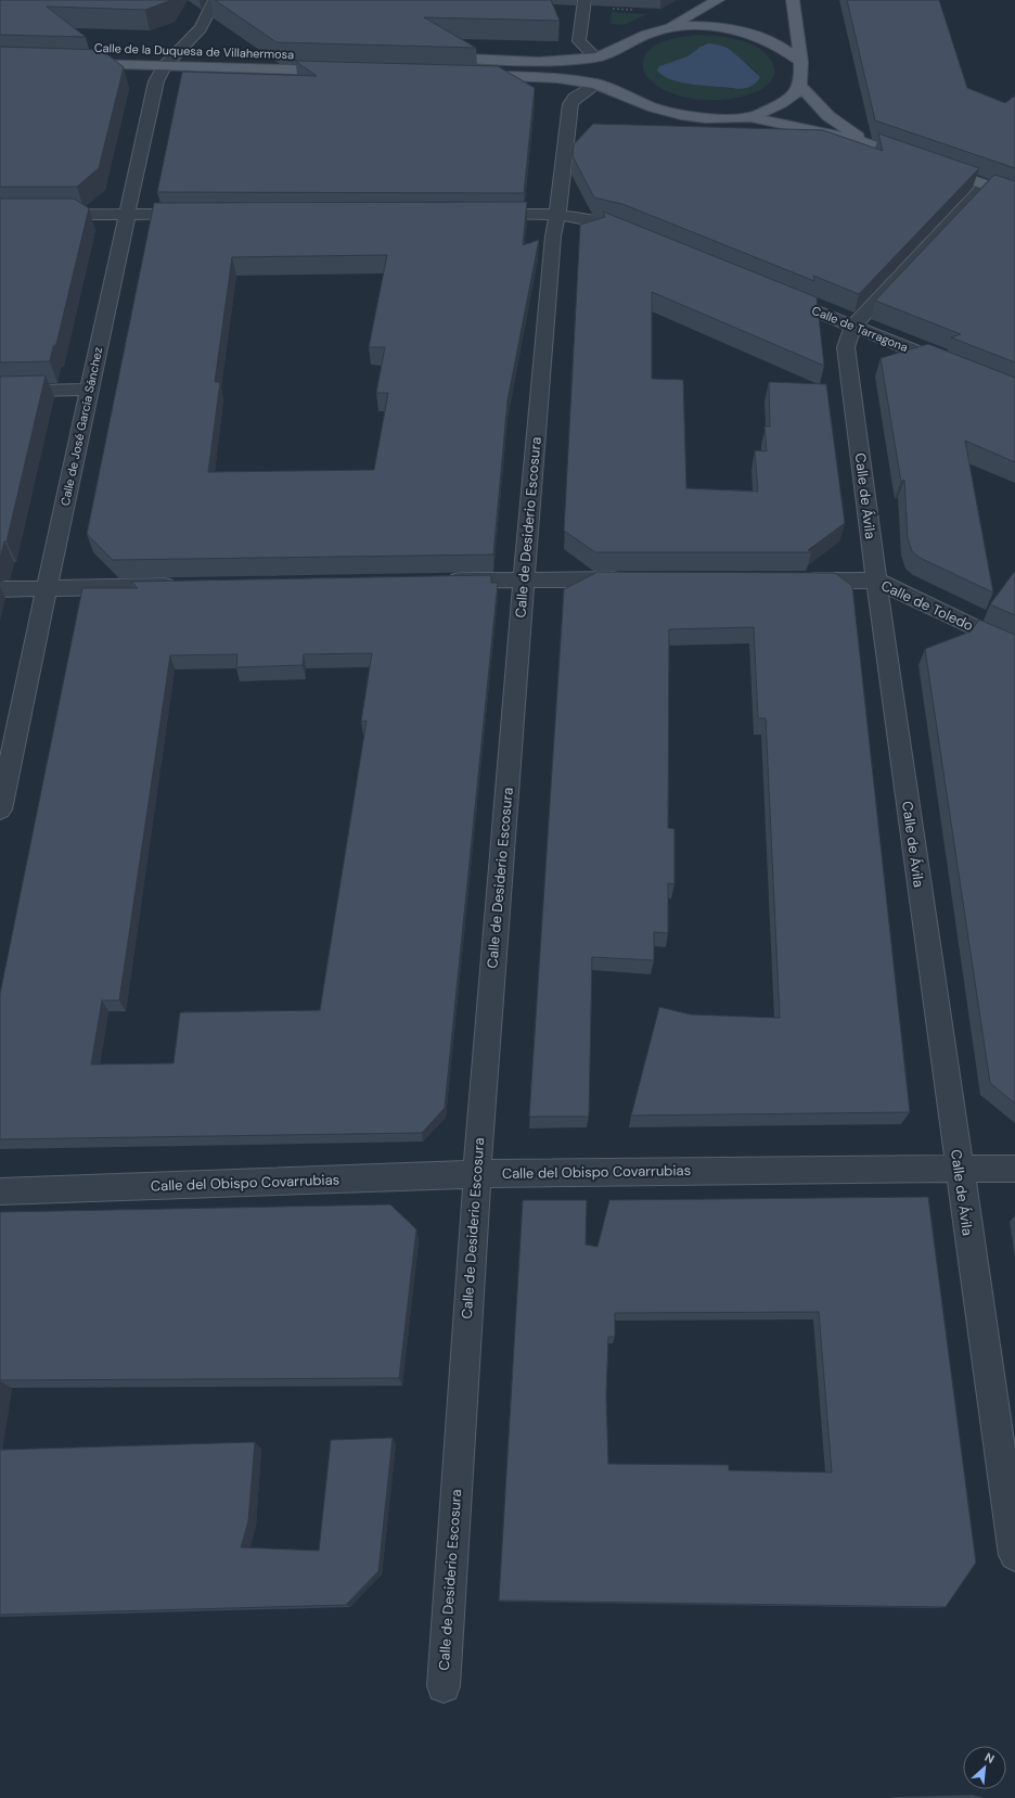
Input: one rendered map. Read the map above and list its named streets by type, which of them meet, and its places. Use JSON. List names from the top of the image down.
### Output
{
  "streets": {
    "main road": ["Calle de la Duquesa de Villahermosa"],
    "street": [
      "Calle de Tarragona",
      "Calle de José García Sánchez",
      "Calle de Ávila",
      "Calle de Desiderio Escosura",
      "Calle de Toledo",
      "Calle del Obispo Covarrubias"
    ]
  },
  "crossings": [
    ["Calle de la Duquesa de Villahermosa", "Calle de José García Sánchez"],
    ["Calle de Tarragona", "Calle de Ávila"],
    ["Calle de Ávila", "Calle de Toledo"],
    ["Calle de Ávila", "Calle del Obispo Covarrubias"],
    ["Calle de Desiderio Escosura", "Calle del Obispo Covarrubias"]
  ],
  "north": "top right"
}
